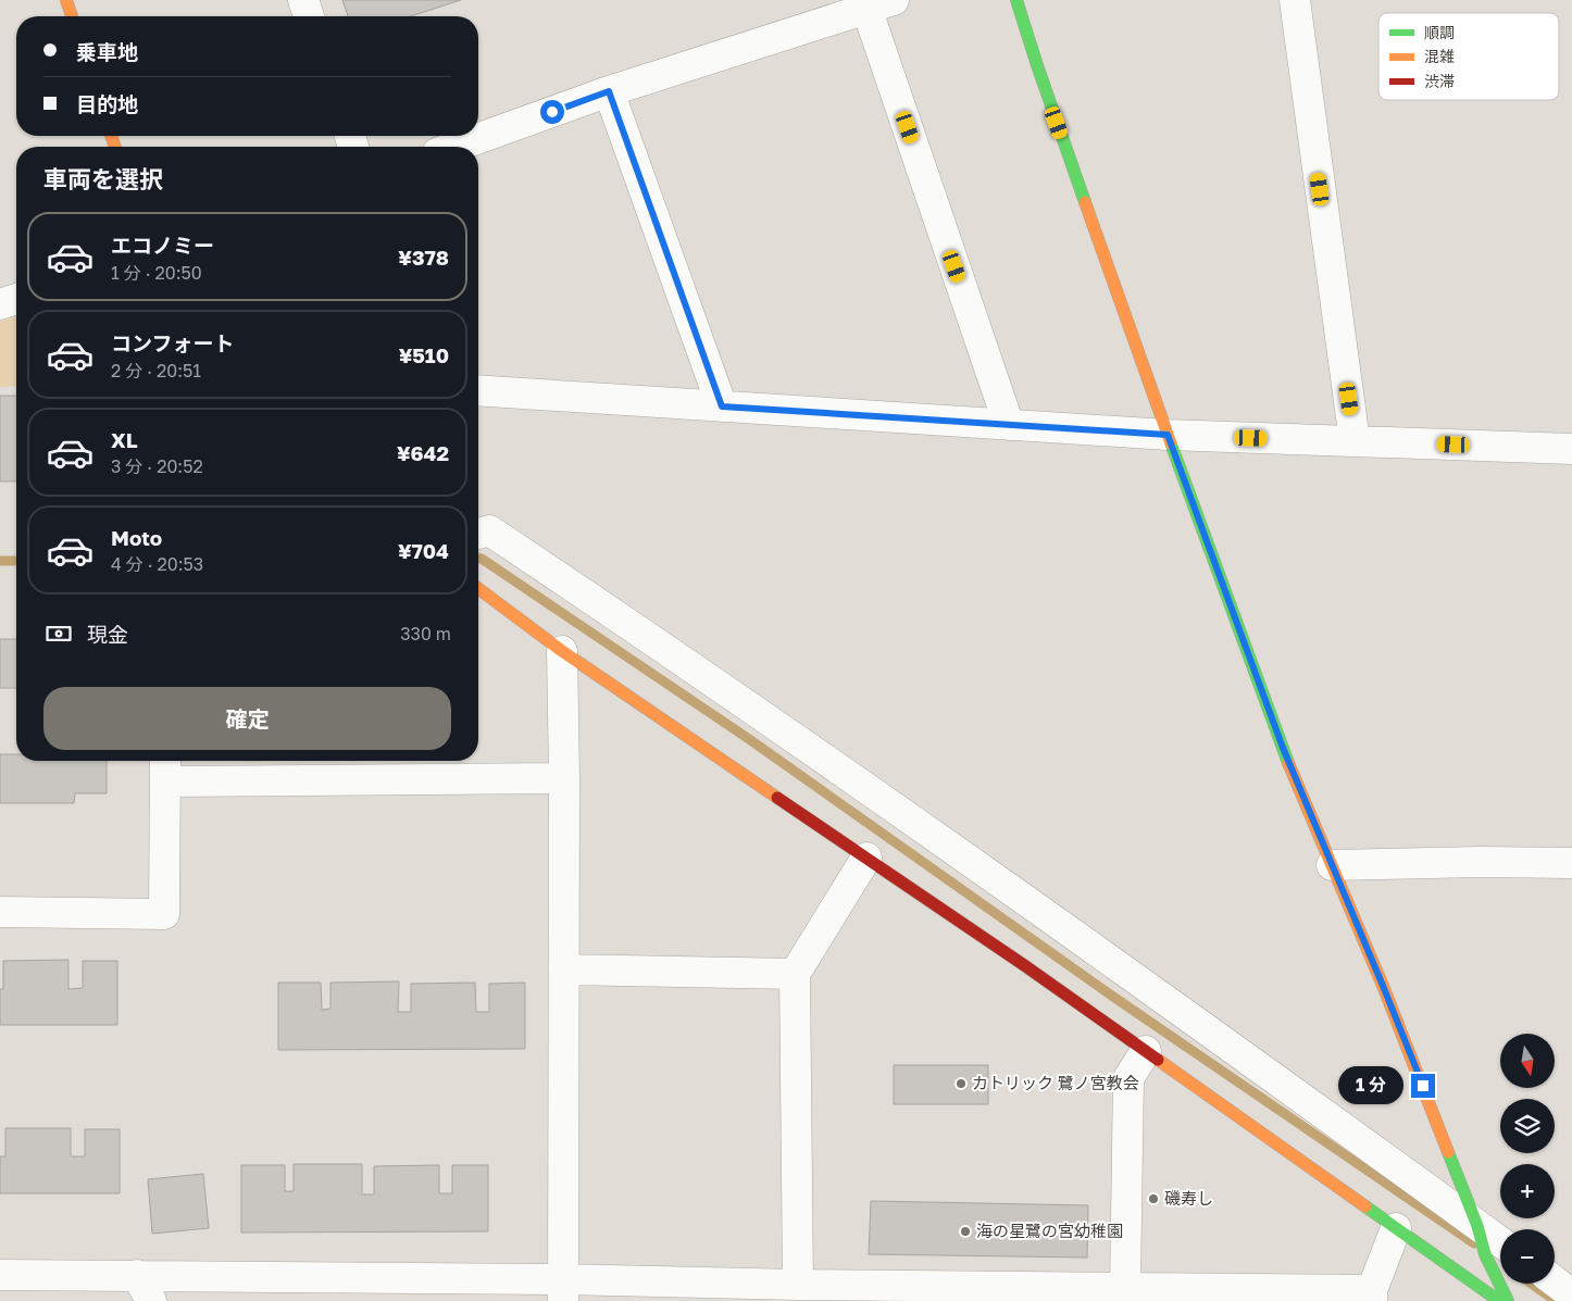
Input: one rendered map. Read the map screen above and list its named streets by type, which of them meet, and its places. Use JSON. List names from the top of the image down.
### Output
{
  "places": ["カトリック 鷺ノ宮教会", "磯寿し", "海の星鷺の宮幼稚園"],
  "legend": ["順調", "混雑", "渋滞"],
  "north": "bottom",
  "page": {
    "banner": ["乗車地", "目的地"],
    "heading": "車両を選択",
    "list": [
      {
        "name": "エコノミー",
        "note": "1 分 · 20:50",
        "value": "¥378"
      },
      {
        "name": "コンフォート",
        "note": "2 分 · 20:51",
        "value": "¥510"
      },
      {
        "name": "XL",
        "note": "3 分 · 20:52",
        "value": "¥642"
      },
      {
        "name": "Moto",
        "note": "4 分 · 20:53",
        "value": "¥704"
      }
    ],
    "pay": ["現金", "330 m"],
    "buttons": "確定",
    "map_buttons": ["+", "−"],
    "bubble": "1 分"
  }
}
